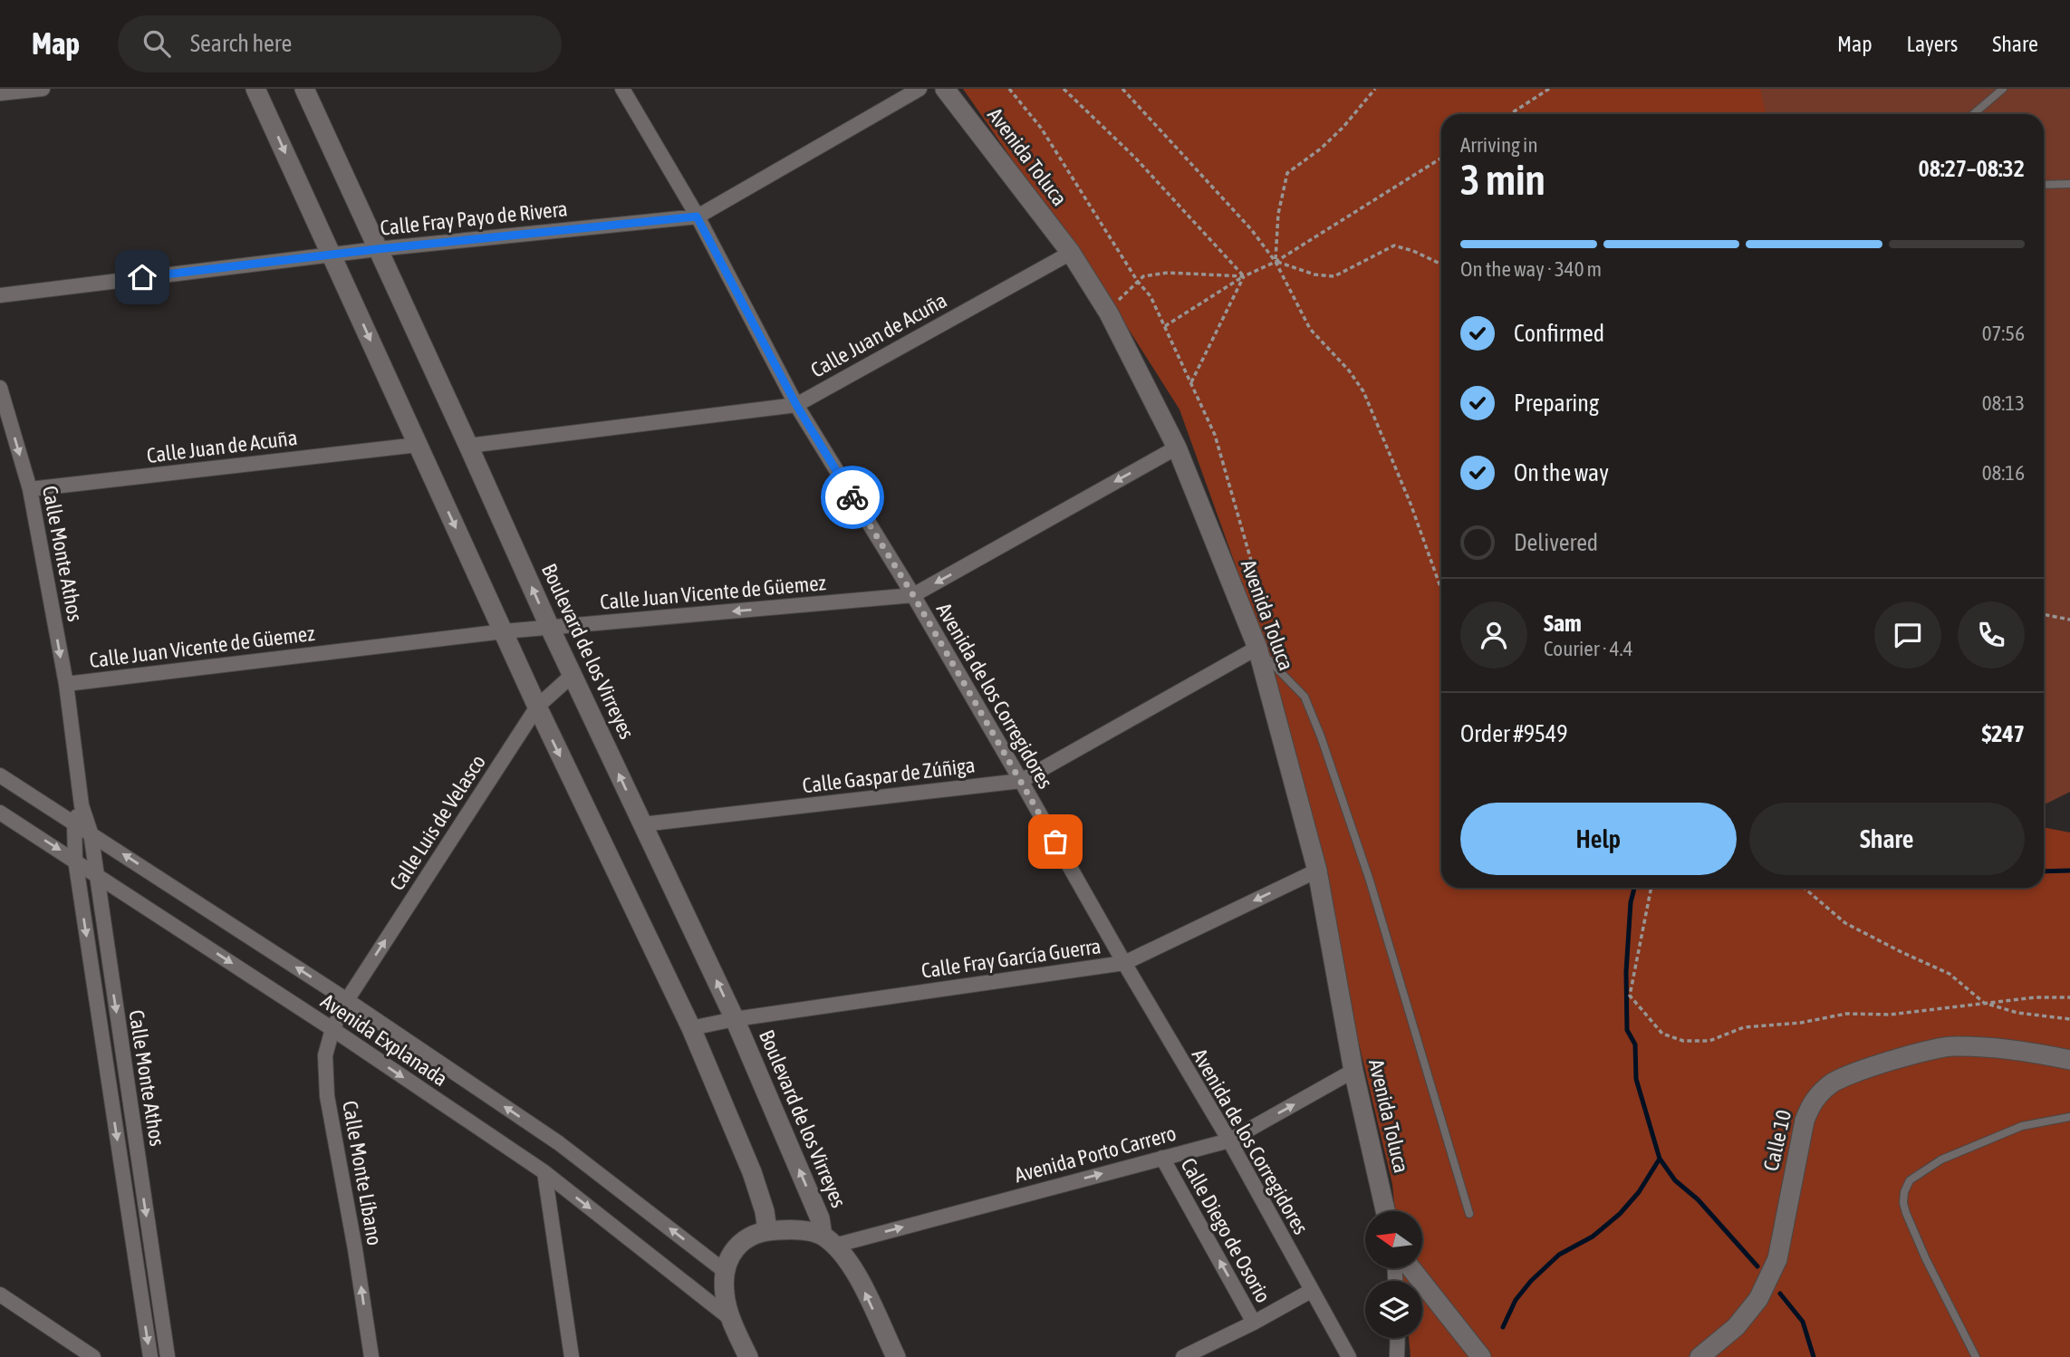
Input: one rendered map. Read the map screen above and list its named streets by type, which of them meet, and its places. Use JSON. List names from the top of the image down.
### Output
{
  "streets": {
    "street": [
      "Avenida Toluca",
      "Calle Fray Payo de Rivera",
      "Calle Juan de Acuña",
      "Calle Monte Athos",
      "Calle Juan Vicente de Güemez",
      "Boulevard de los Virreyes",
      "Avenida de los Corregidores",
      "Calle Gaspar de Zúñiga",
      "Calle Luis de Velasco",
      "Calle Fray García Guerra",
      "Avenida Explanada",
      "Calle 10",
      "Avenida Porto Carrero",
      "Calle Monte Líbano",
      "Calle Diego de Osorio"
    ]
  },
  "crossings": [
    ["Avenida Toluca", "Calle Juan de Acuña"],
    ["Avenida Toluca", "Calle Juan Vicente de Güemez"],
    ["Avenida Toluca", "Calle Gaspar de Zúñiga"],
    ["Avenida Toluca", "Calle Fray García Guerra"],
    ["Avenida Toluca", "Avenida Porto Carrero"],
    ["Calle Fray Payo de Rivera", "Boulevard de los Virreyes"],
    ["Calle Fray Payo de Rivera", "Avenida de los Corregidores"],
    ["Calle Juan de Acuña", "Calle Monte Athos"],
    ["Calle Juan de Acuña", "Boulevard de los Virreyes"],
    ["Calle Juan de Acuña", "Avenida de los Corregidores"],
    ["Calle Monte Athos", "Calle Juan Vicente de Güemez"],
    ["Calle Monte Athos", "Avenida Explanada"],
    ["Calle Juan Vicente de Güemez", "Boulevard de los Virreyes"],
    ["Calle Juan Vicente de Güemez", "Avenida de los Corregidores"],
    ["Boulevard de los Virreyes", "Calle Gaspar de Zúñiga"],
    ["Boulevard de los Virreyes", "Calle Luis de Velasco"],
    ["Boulevard de los Virreyes", "Calle Fray García Guerra"],
    ["Boulevard de los Virreyes", "Avenida Porto Carrero"],
    ["Avenida de los Corregidores", "Calle Gaspar de Zúñiga"],
    ["Avenida de los Corregidores", "Calle Fray García Guerra"],
    ["Avenida de los Corregidores", "Avenida Porto Carrero"],
    ["Calle Luis de Velasco", "Avenida Explanada"],
    ["Calle Luis de Velasco", "Calle Monte Líbano"],
    ["Avenida Explanada", "Calle Monte Líbano"],
    ["Avenida Porto Carrero", "Calle Diego de Osorio"]
  ],
  "one_way": [
    "Calle Monte Athos",
    "Calle Juan Vicente de Güemez",
    "Calle Luis de Velasco",
    "Avenida Porto Carrero",
    "Calle Monte Líbano",
    "Calle Diego de Osorio"
  ],
  "north": "left",
  "page": {
    "header": "Map",
    "search": "Search here",
    "nav": ["Map", "Layers", "Share"],
    "heading": ["3 min", "Arriving in", "08:27–08:32"],
    "panel": [
      "Sam",
      "Courier · 4.4",
      "Order #9549",
      "$247"
    ],
    "bar": "On the way · 340 m",
    "list": [
      ["Confirmed", "07:56"],
      ["Preparing", "08:13"],
      ["On the way", "08:16"],
      "Delivered"
    ],
    "buttons": ["Help", "Share"]
  }
}
